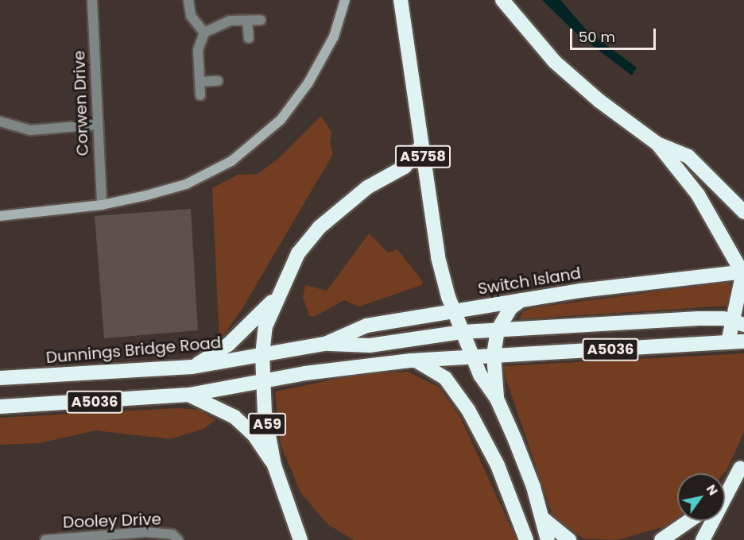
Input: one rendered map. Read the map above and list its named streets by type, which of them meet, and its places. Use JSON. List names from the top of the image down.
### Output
{
  "streets": {
    "highway": [
      "A5758",
      "Switch Island",
      "A5036",
      "Dunnings Bridge Road",
      "A59"
    ],
    "street": ["Corwen Drive", "Dooley Drive"]
  },
  "crossings": [
    ["A5758", "Switch Island"],
    ["A5758", "A5036"],
    ["A5758", "Dunnings Bridge Road"],
    ["Switch Island", "Dunnings Bridge Road"],
    ["A5036", "A59"]
  ],
  "scale_bar": "50 m",
  "north": "top right"
}
